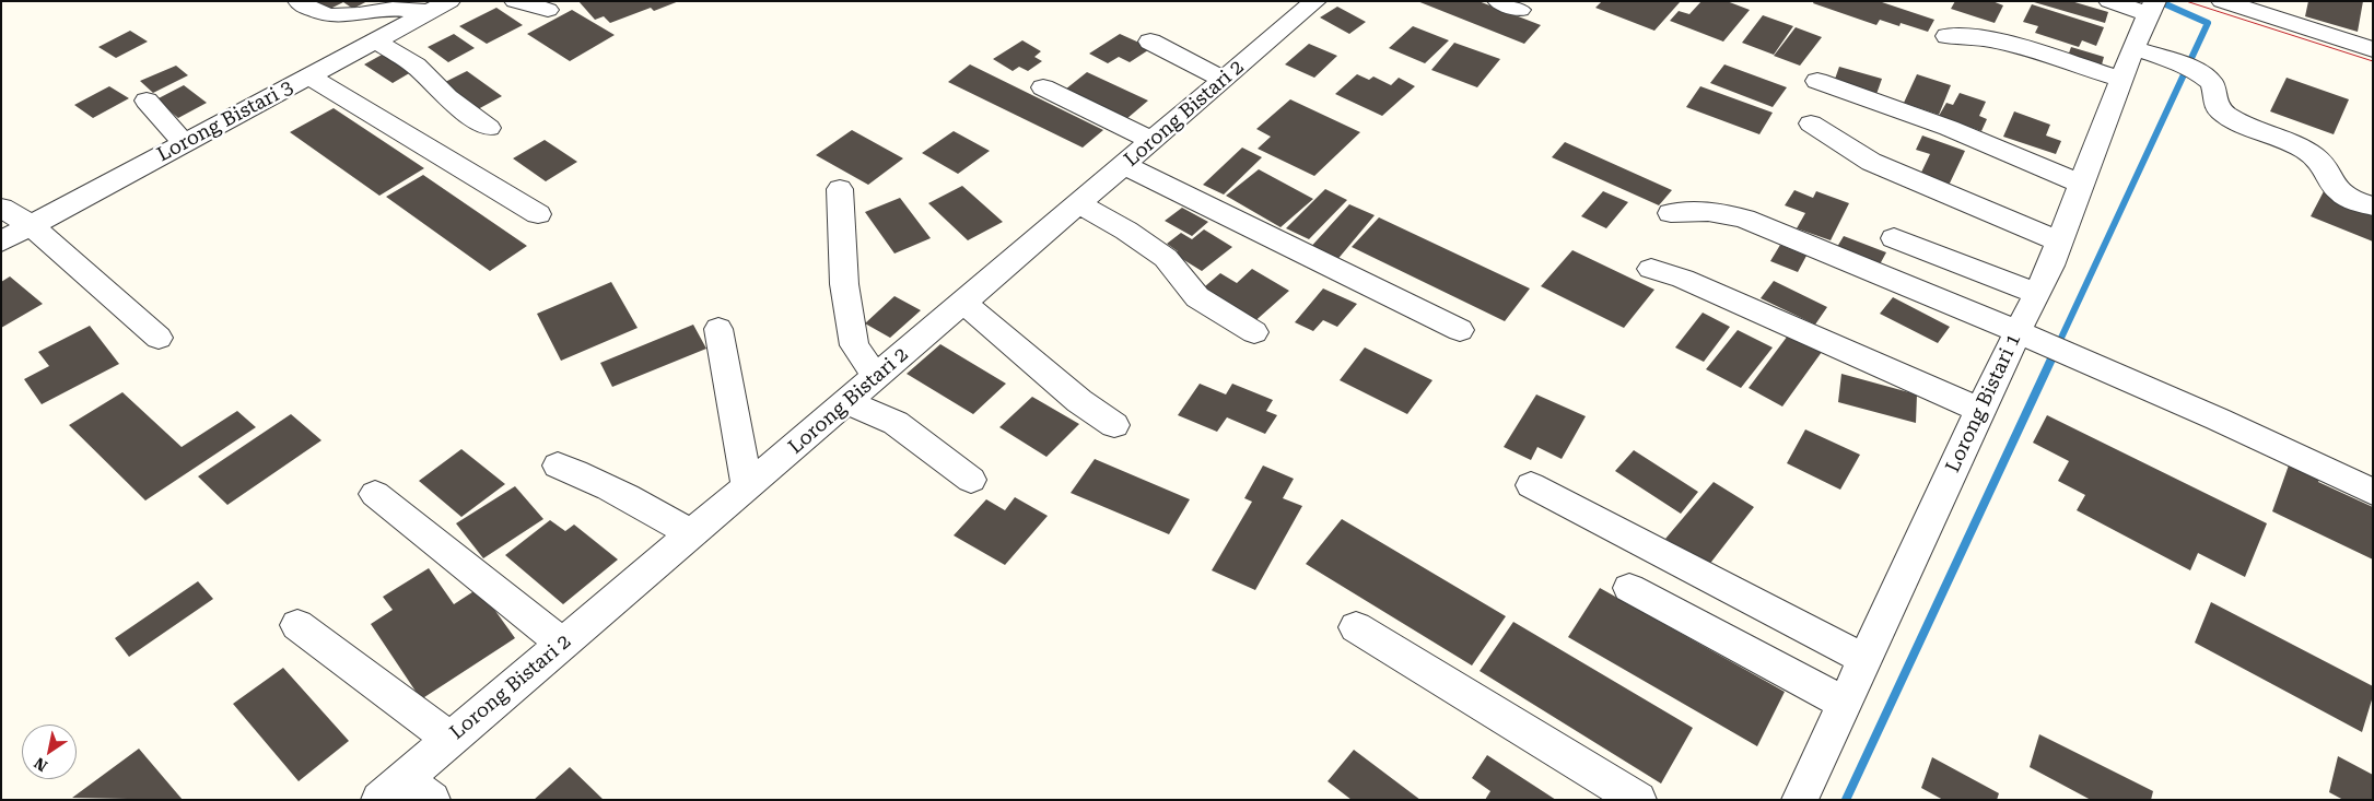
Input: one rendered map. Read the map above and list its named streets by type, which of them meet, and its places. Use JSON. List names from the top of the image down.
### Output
{
  "streets": {
    "street": ["Lorong Bistari 2", "Lorong Bistari 3", "Lorong Bistari 1"]
  },
  "north": "bottom left"
}
